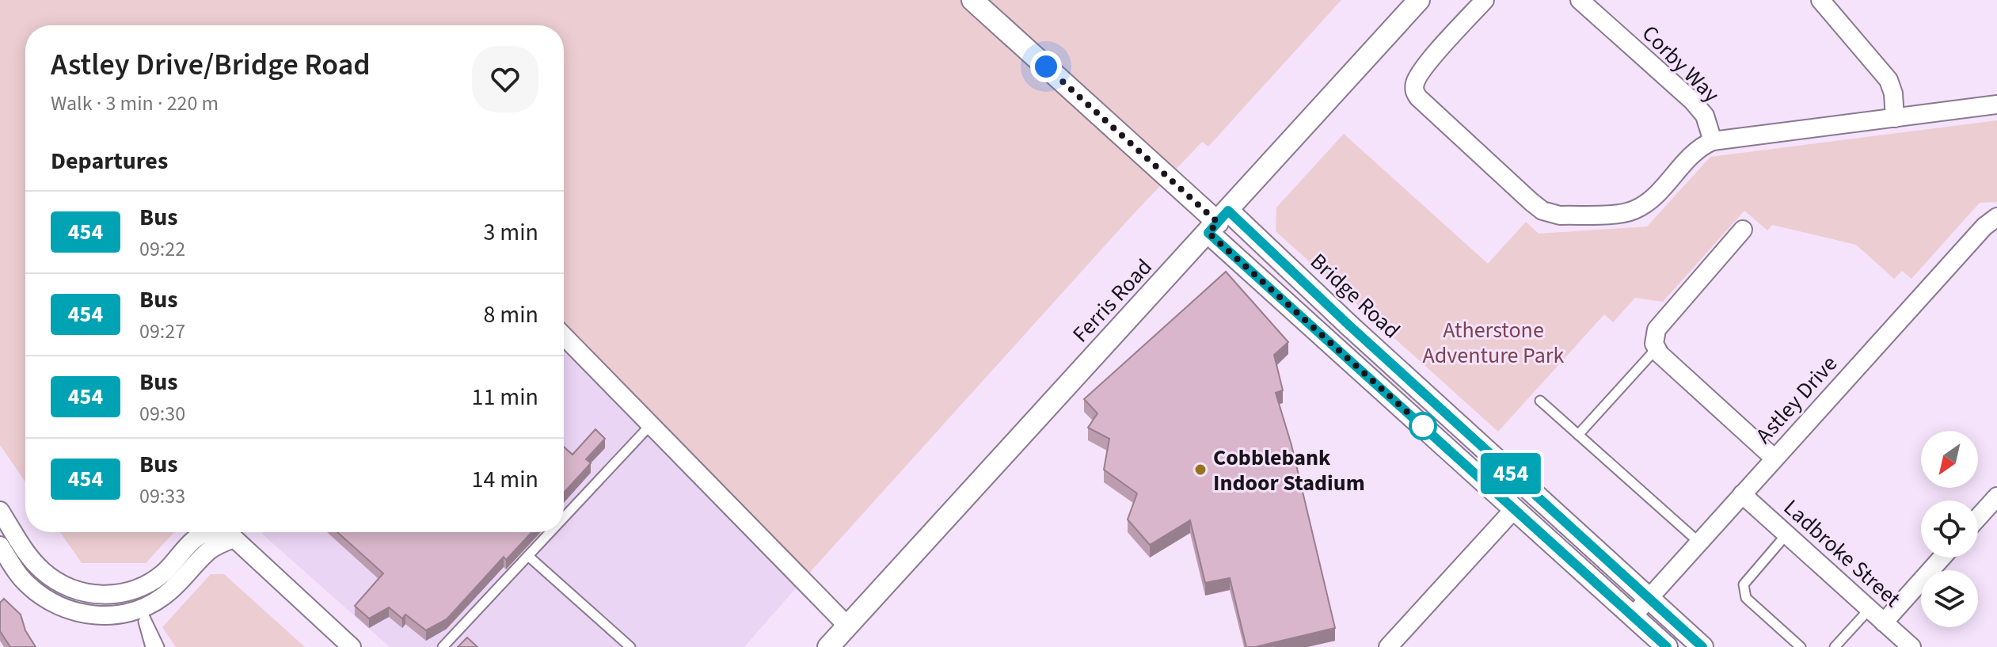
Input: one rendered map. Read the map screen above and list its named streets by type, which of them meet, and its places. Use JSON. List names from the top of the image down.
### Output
{
  "streets": {
    "street": [
      "Corby Way",
      "Bridge Road",
      "Ferris Road",
      "Astley Drive",
      "Ladbroke Street"
    ]
  },
  "crossings": [
    ["Bridge Road", "Ferris Road"],
    ["Bridge Road", "Astley Drive"],
    ["Astley Drive", "Ladbroke Street"]
  ],
  "parks": ["Atherstone Adventure Park"],
  "places": ["Cobblebank Indoor Stadium"],
  "lines": ["bus line 454"],
  "north": "bottom left",
  "page": {
    "on_map": "454",
    "heading": [
      ["Astley Drive/Bridge Road", "Walk · 3 min · 220 m"],
      "Departures"
    ],
    "list": [
      {
        "mark": "454",
        "name": "Bus",
        "note": "09:22",
        "value": "3 min"
      },
      {
        "mark": "454",
        "name": "Bus",
        "note": "09:27",
        "value": "8 min"
      },
      {
        "mark": "454",
        "name": "Bus",
        "note": "09:30",
        "value": "11 min"
      },
      {
        "mark": "454",
        "name": "Bus",
        "note": "09:33",
        "value": "14 min"
      }
    ]
  }
}
